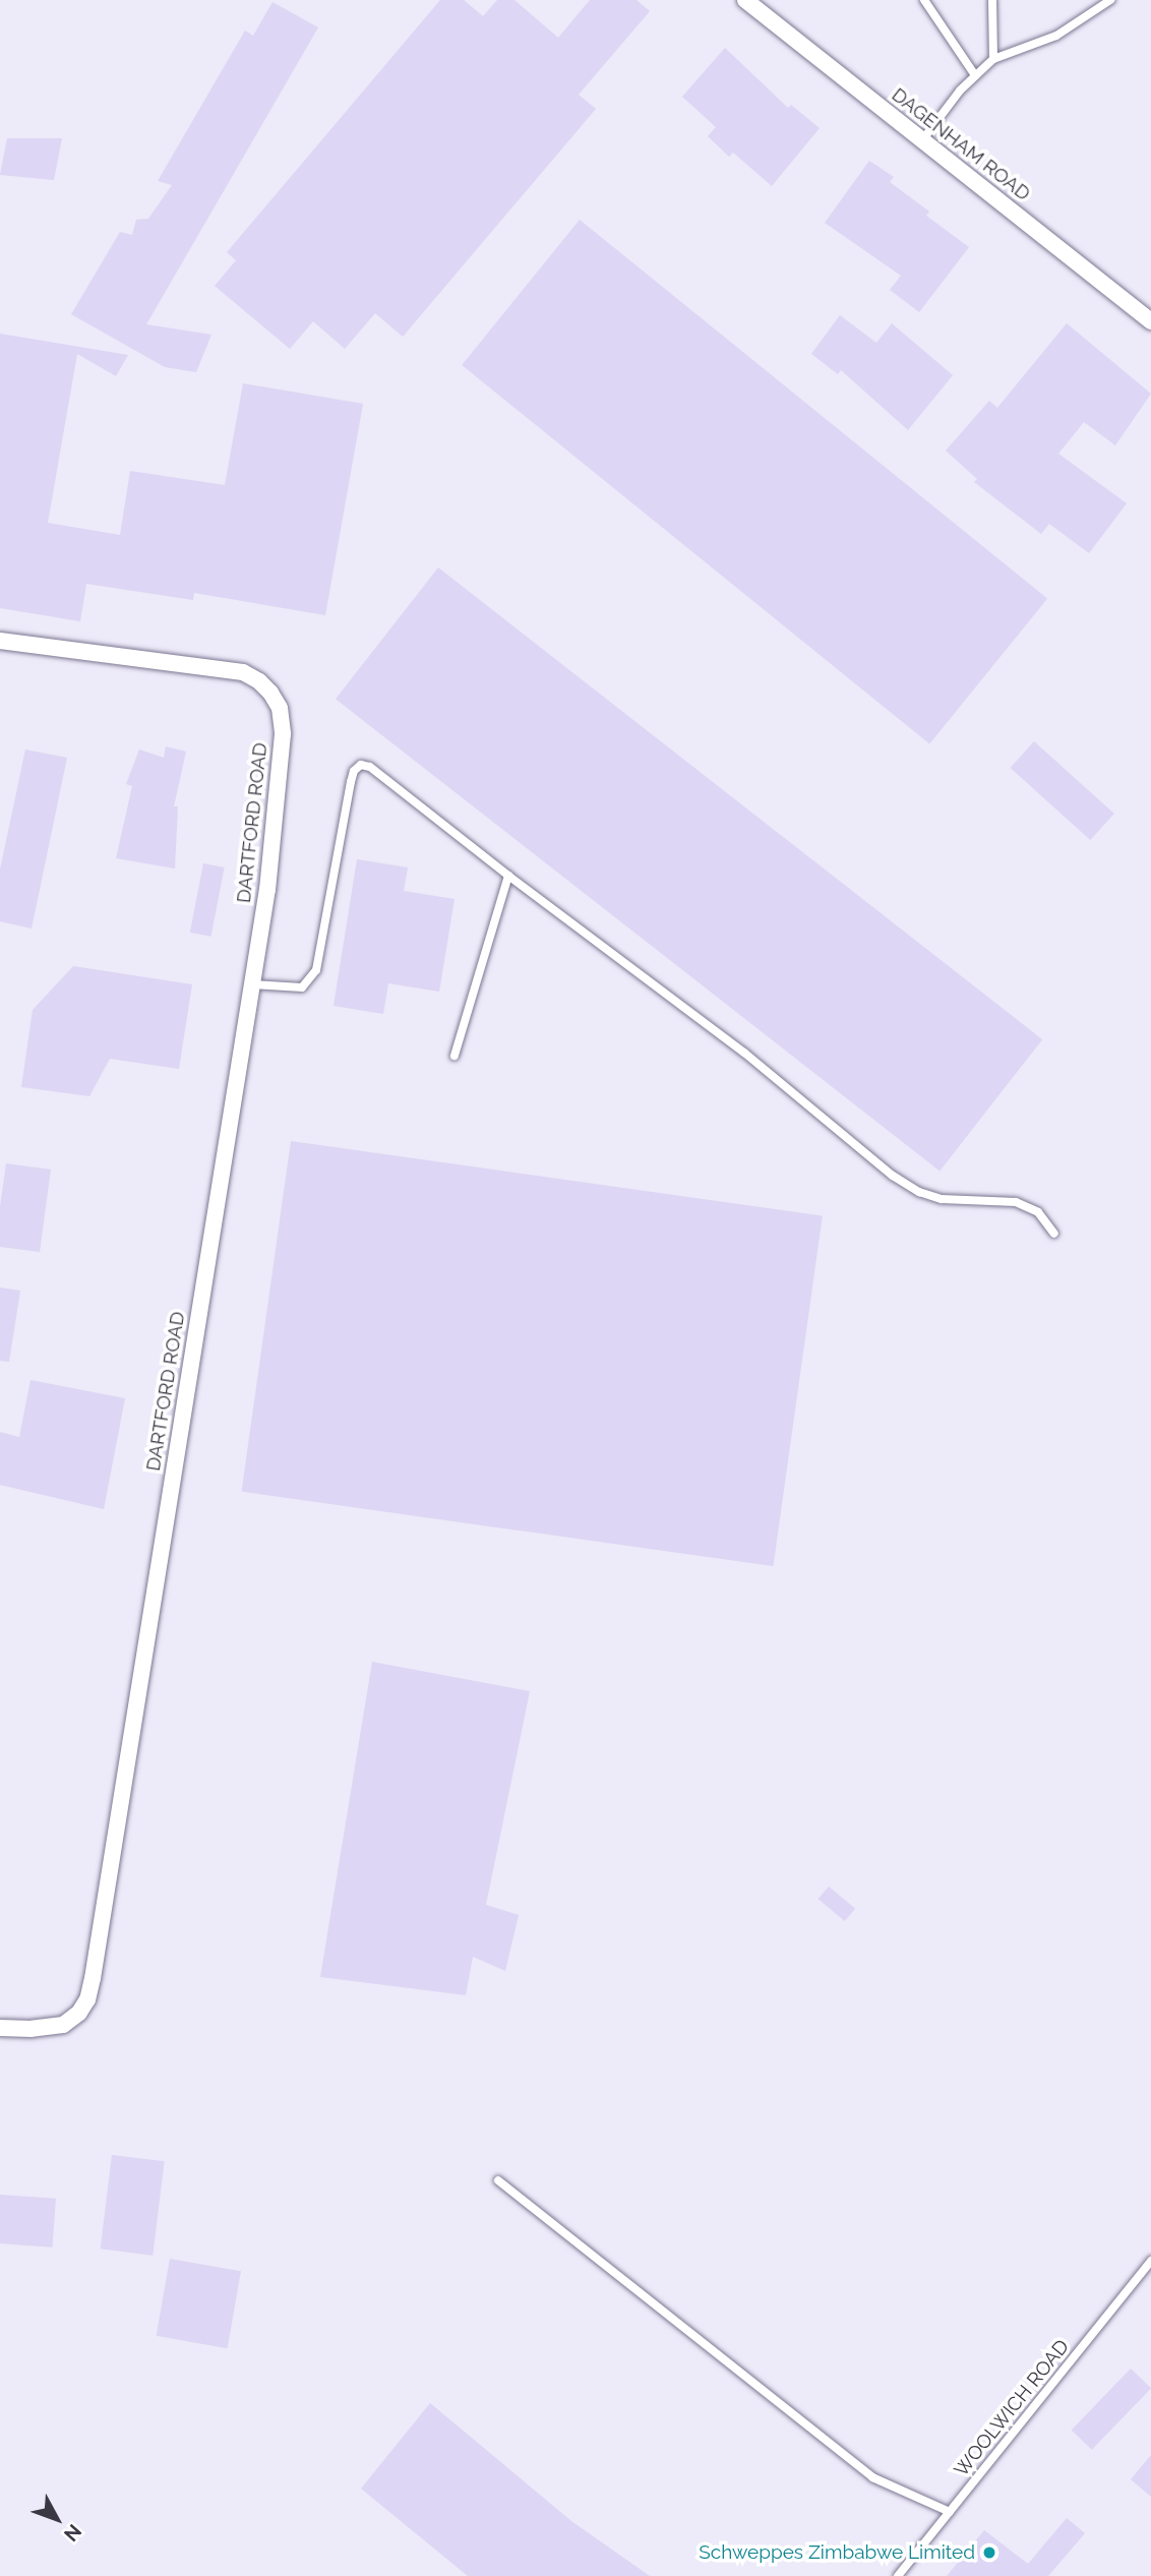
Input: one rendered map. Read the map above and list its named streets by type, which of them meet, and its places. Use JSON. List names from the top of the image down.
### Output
{
  "streets": {
    "street": ["DAGENHAM ROAD", "DARTFORD ROAD"],
    "lane": ["WOOLWICH ROAD"]
  },
  "places": ["Schweppes Zimbabwe Limited"],
  "north": "bottom right"
}
